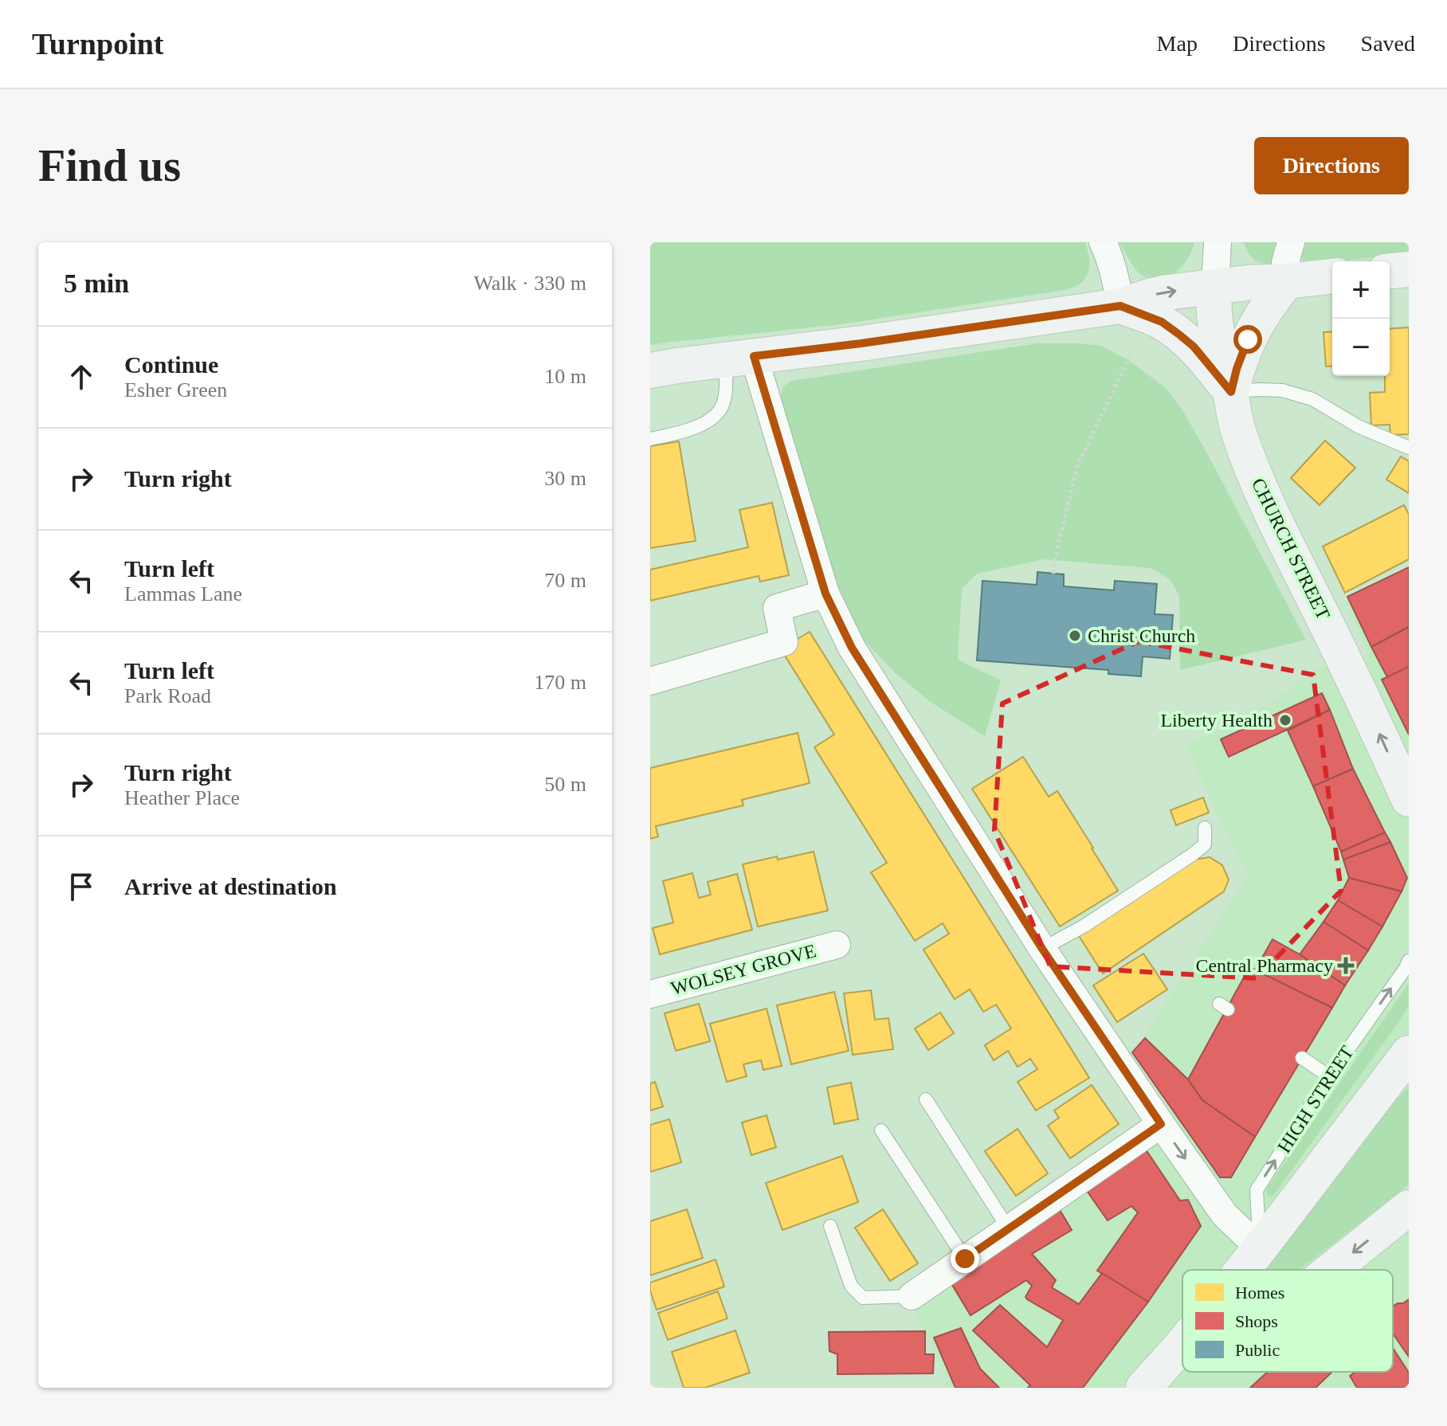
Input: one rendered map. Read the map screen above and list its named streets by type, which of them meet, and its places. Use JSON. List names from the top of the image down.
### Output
{
  "streets": {
    "main road": ["CHURCH STREET"],
    "street": ["WOLSEY GROVE"],
    "lane": ["HIGH STREET"]
  },
  "one_way": ["CHURCH STREET", "HIGH STREET"],
  "places": {
    "other": ["Christ Church", "Liberty Health"],
    "health": ["Central Pharmacy"]
  },
  "legend": ["Homes", "Shops", "Public"],
  "page": {
    "header": "Turnpoint",
    "nav": ["Map", "Directions", "Saved"],
    "buttons": "Directions",
    "title": "Find us",
    "heading": ["5 min", "Walk · 330 m"],
    "map_buttons": ["+", "−"],
    "list": [
      ["Continue", "Esher Green", "10 m"],
      ["Turn right", "30 m"],
      ["Turn left", "Lammas Lane", "70 m"],
      ["Turn left", "Park Road", "170 m"],
      ["Turn right", "Heather Place", "50 m"],
      "Arrive at destination"
    ]
  }
}
